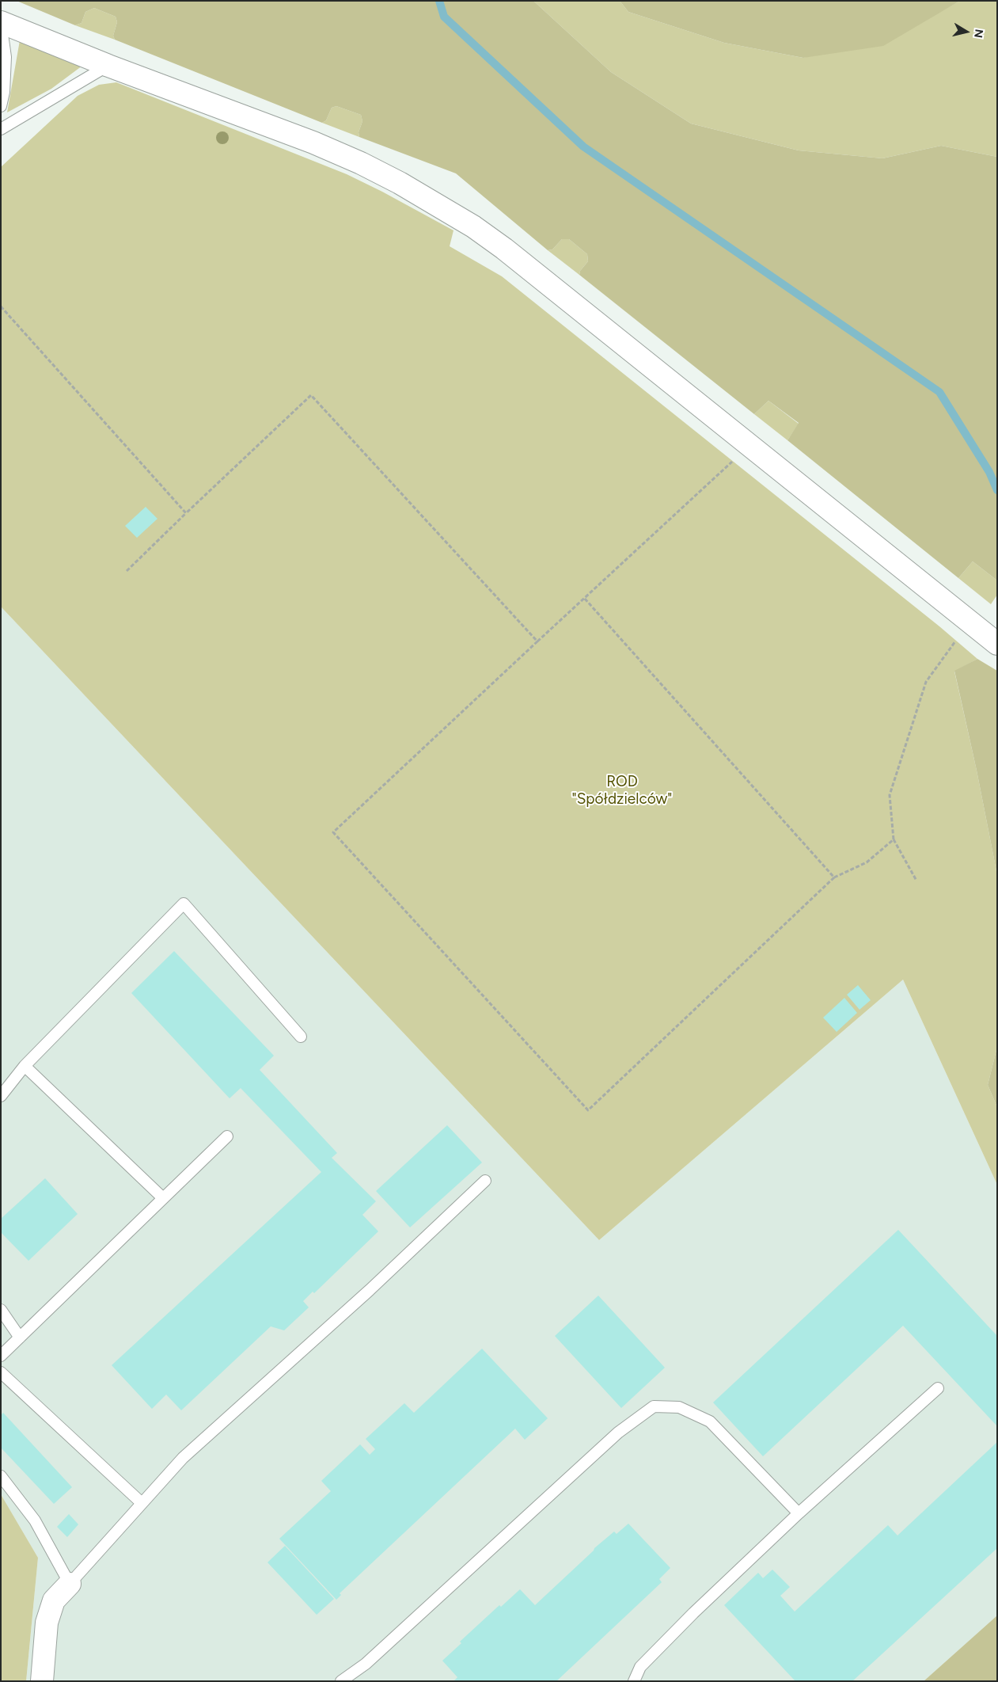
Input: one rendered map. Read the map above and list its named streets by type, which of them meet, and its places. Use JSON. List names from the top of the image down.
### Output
{
  "parks": ["ROD \"Spółdzielców\""],
  "north": "right"
}
